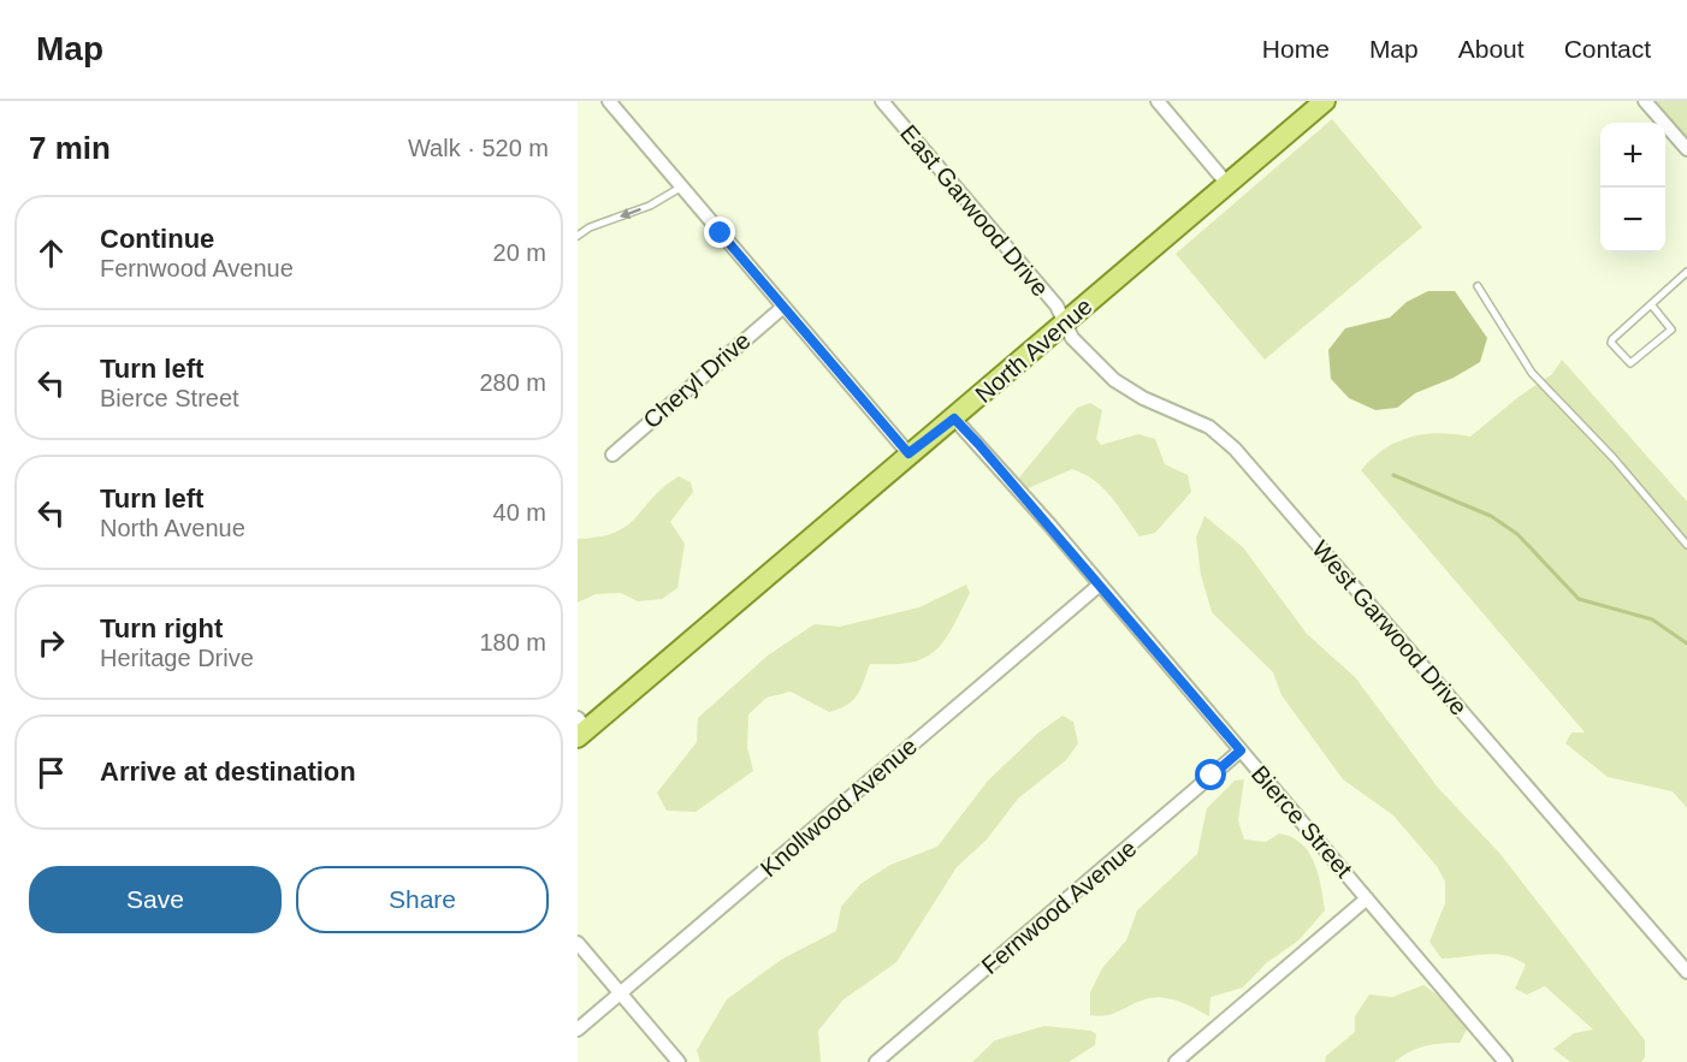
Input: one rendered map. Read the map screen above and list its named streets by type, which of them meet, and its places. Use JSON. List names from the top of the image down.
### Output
{
  "streets": {
    "main road": ["North Avenue"],
    "street": [
      "East Garwood Drive",
      "Cheryl Drive",
      "West Garwood Drive",
      "Knollwood Avenue",
      "Bierce Street",
      "Fernwood Avenue"
    ]
  },
  "crossings": [
    ["East Garwood Drive", "North Avenue"],
    ["East Garwood Drive", "West Garwood Drive"],
    ["North Avenue", "West Garwood Drive"],
    ["North Avenue", "Bierce Street"],
    ["Knollwood Avenue", "Bierce Street"],
    ["Bierce Street", "Fernwood Avenue"]
  ],
  "page": {
    "header": "Map",
    "nav": [
      "Home",
      "Map",
      "About",
      "Contact"
    ],
    "heading": ["7 min", "Walk · 520 m"],
    "map_buttons": ["+", "−"],
    "list": [
      ["Continue", "Fernwood Avenue", "20 m"],
      ["Turn left", "Bierce Street", "280 m"],
      ["Turn left", "North Avenue", "40 m"],
      ["Turn right", "Heritage Drive", "180 m"],
      "Arrive at destination"
    ],
    "buttons": ["Save", "Share"]
  }
}
